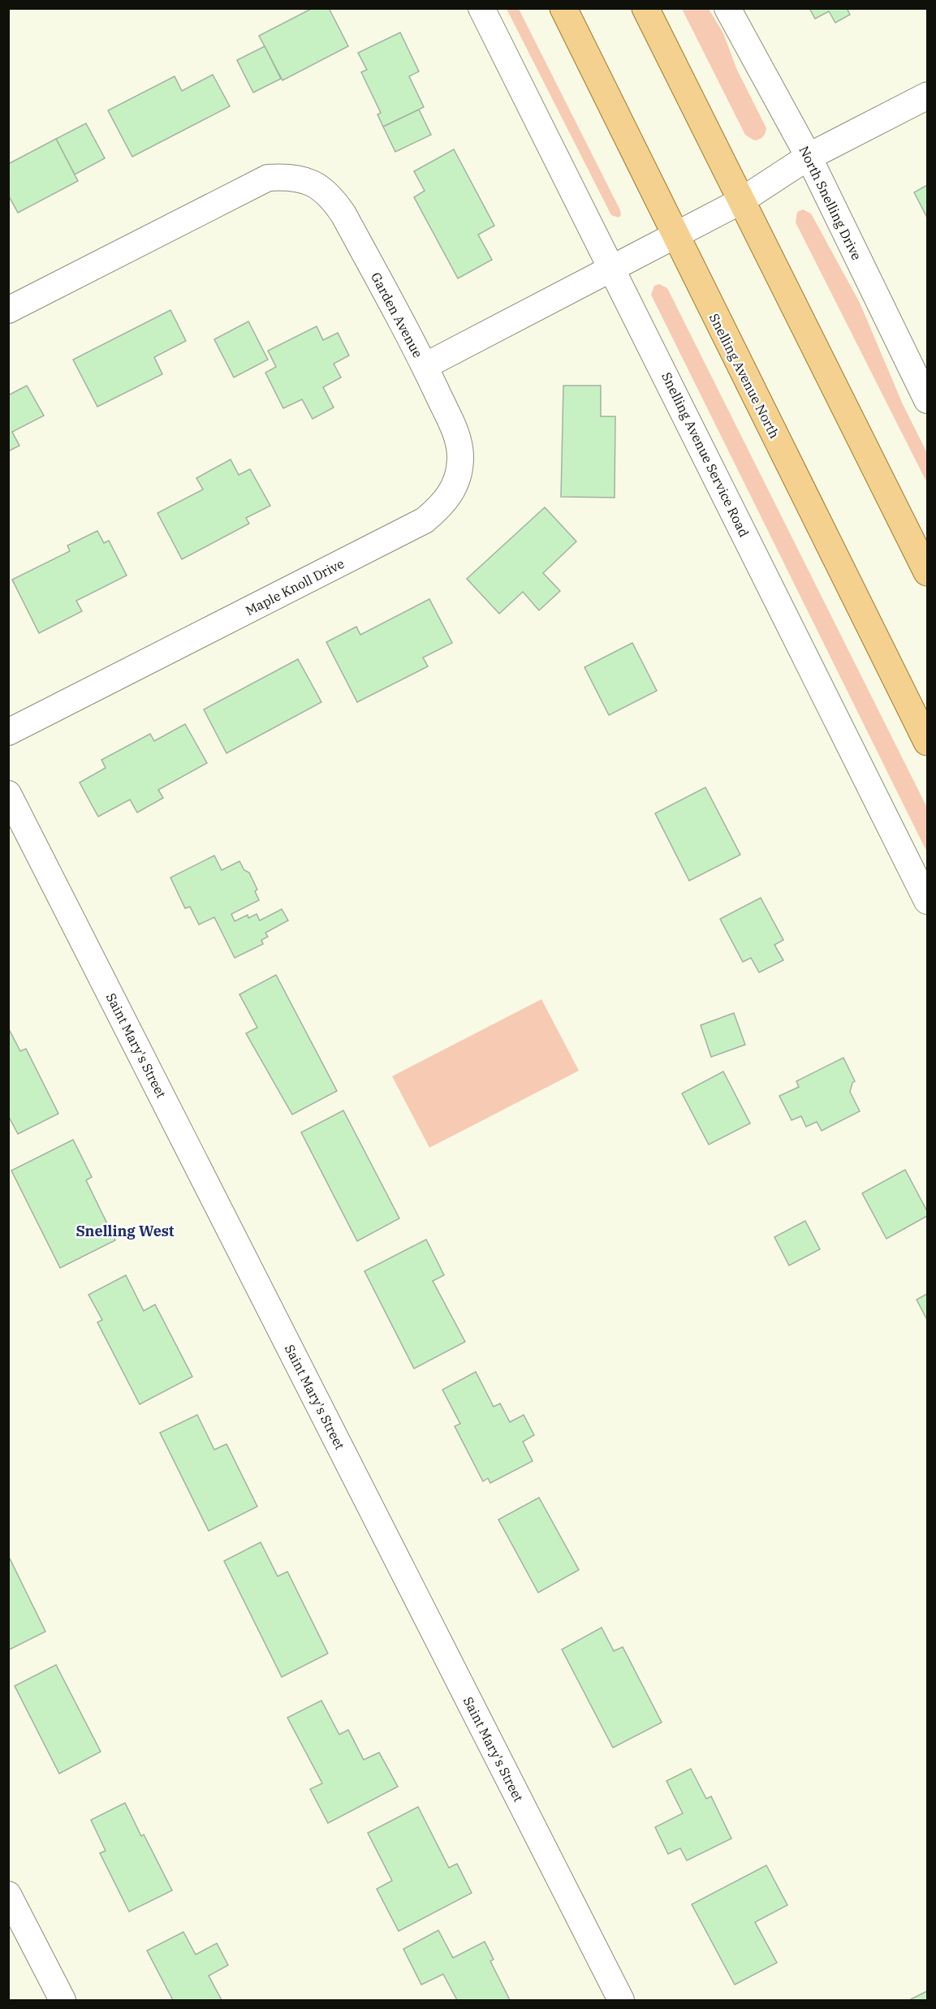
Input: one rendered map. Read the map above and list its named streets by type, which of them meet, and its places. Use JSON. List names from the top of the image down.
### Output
{
  "streets": {
    "main road": ["Snelling Avenue North"],
    "street": [
      "North Snelling Drive",
      "Garden Avenue",
      "Snelling Avenue Service Road",
      "Maple Knoll Drive",
      "Saint Mary's Street"
    ]
  },
  "crossings": [
    ["North Snelling Drive", "Garden Avenue"],
    ["Garden Avenue", "Snelling Avenue North"],
    ["Garden Avenue", "Snelling Avenue Service Road"],
    ["Garden Avenue", "Maple Knoll Drive"]
  ],
  "districts": ["Snelling West"]
}
